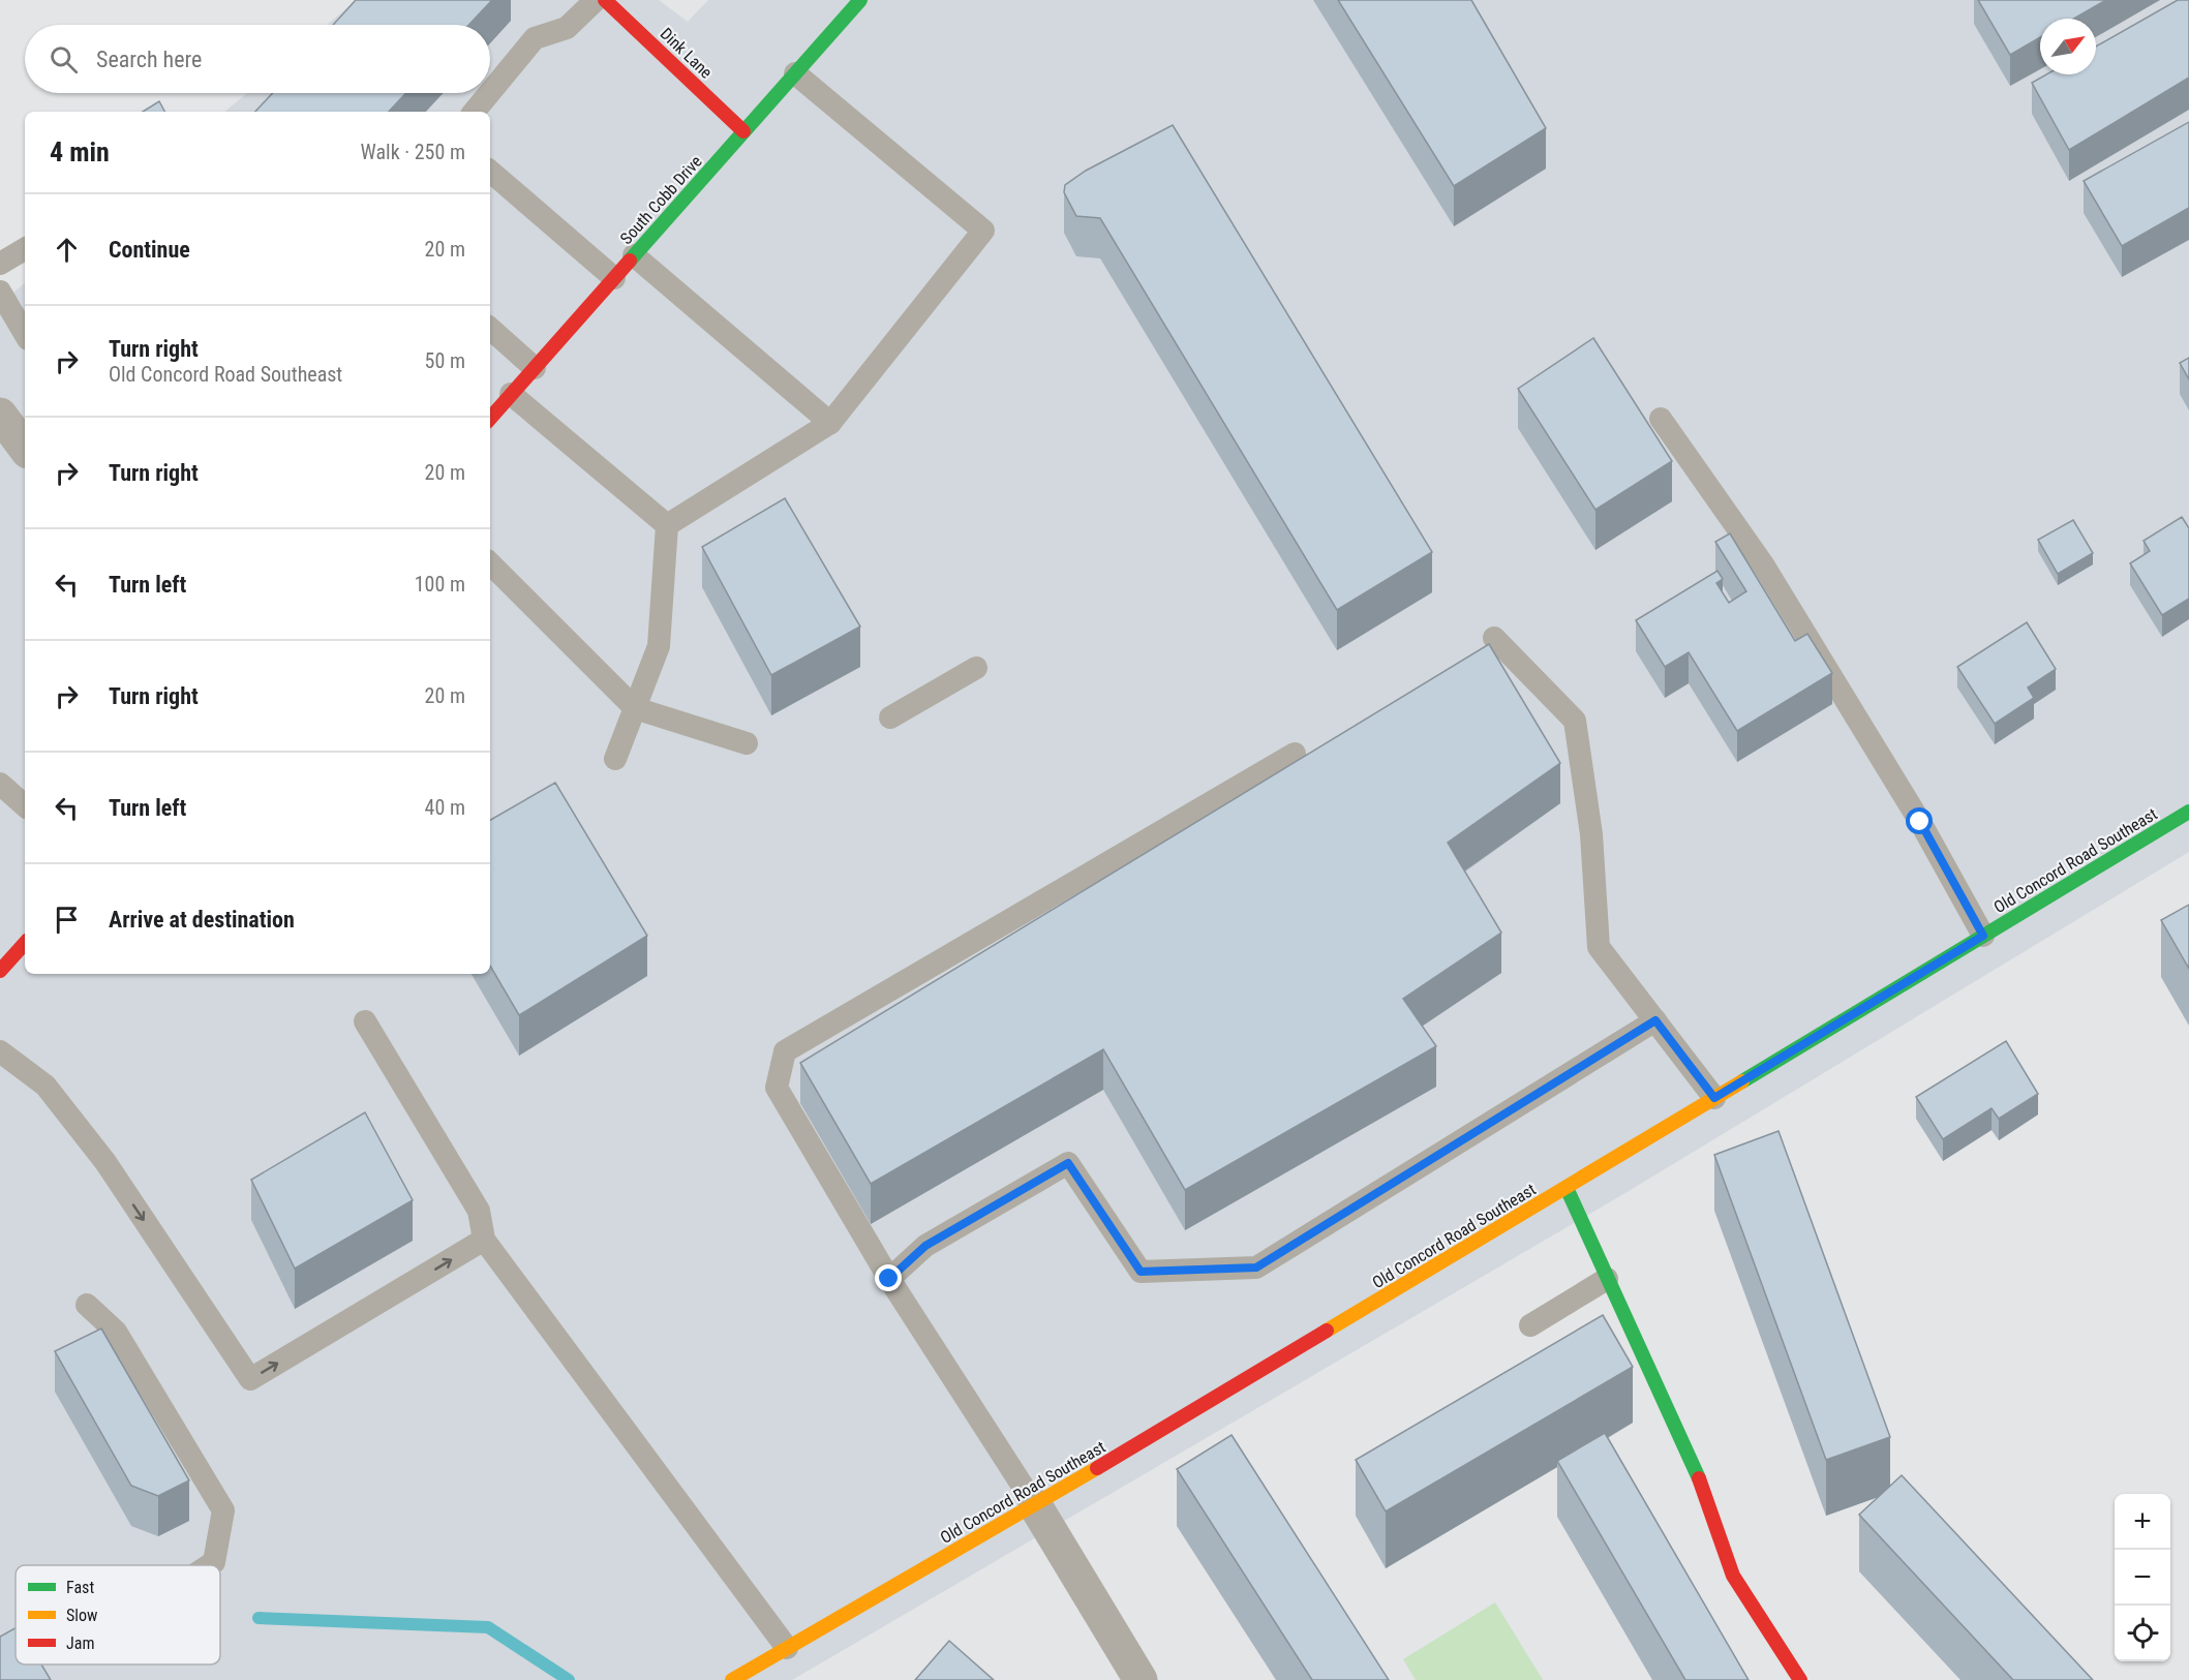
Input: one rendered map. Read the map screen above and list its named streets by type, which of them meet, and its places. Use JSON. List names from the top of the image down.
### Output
{
  "streets": {
    "street": ["Dink Lane", "South Cobb Drive", "Old Concord Road Southeast"]
  },
  "crossings": [
    ["Dink Lane", "South Cobb Drive"]
  ],
  "legend": ["Fast", "Slow", "Jam"],
  "north": "top right",
  "page": {
    "search": "Search here",
    "heading": ["4 min", "Walk · 250 m"],
    "list": [
      ["Continue", "20 m"],
      ["Turn right", "Old Concord Road Southeast", "50 m"],
      ["Turn right", "20 m"],
      ["Turn left", "100 m"],
      ["Turn right", "20 m"],
      ["Turn left", "40 m"],
      "Arrive at destination"
    ],
    "map_buttons": ["+", "−"]
  }
}
